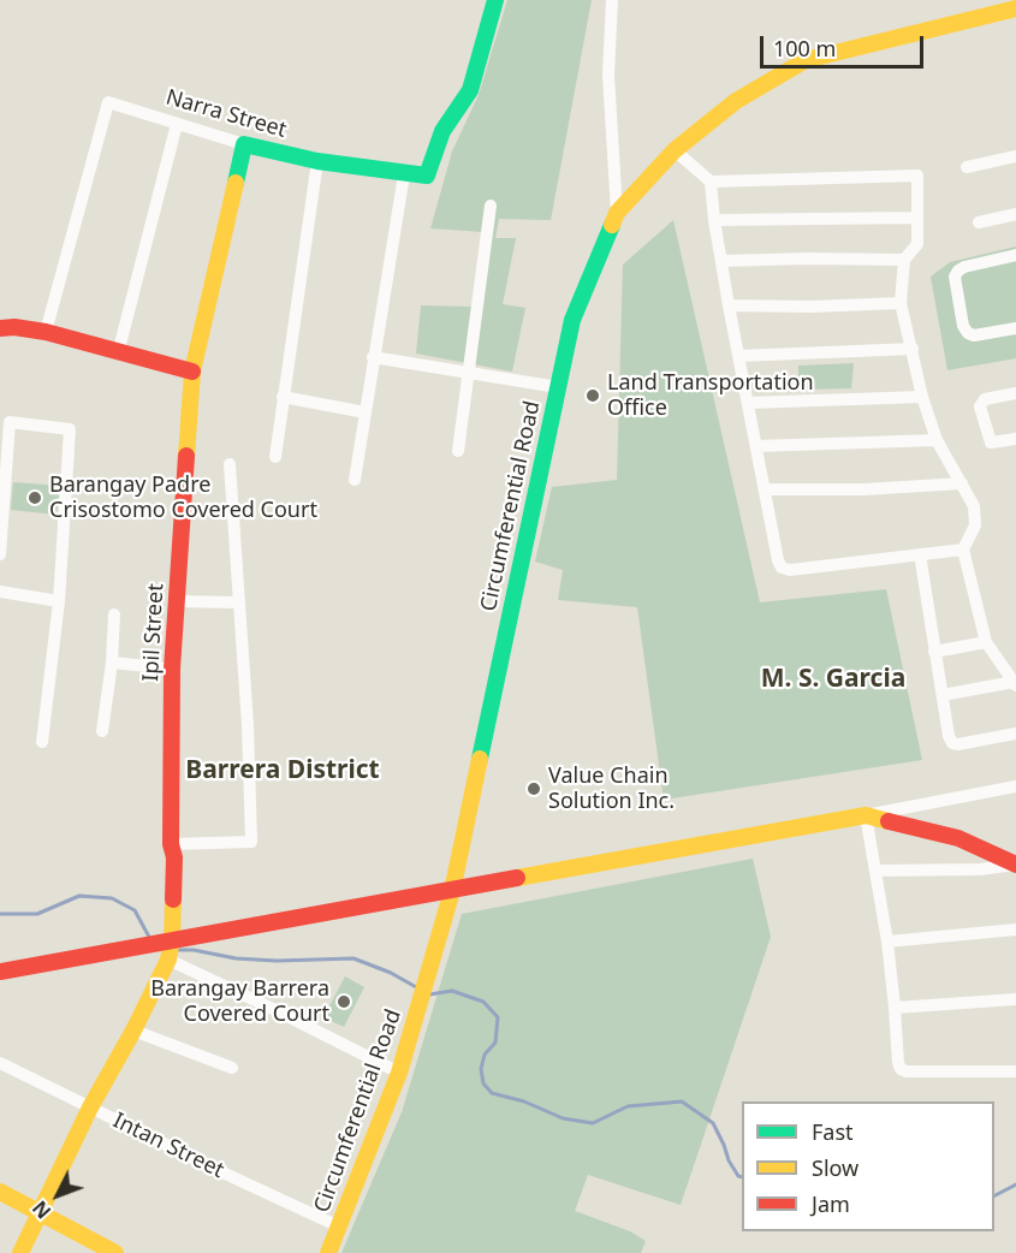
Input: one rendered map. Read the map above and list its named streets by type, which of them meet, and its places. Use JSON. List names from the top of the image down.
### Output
{
  "streets": {
    "street": [
      "Narra Street",
      "Circumferential Road",
      "Ipil Street",
      "Intan Street"
    ]
  },
  "crossings": [
    ["Narra Street", "Ipil Street"],
    ["Circumferential Road", "Intan Street"],
    ["Ipil Street", "Intan Street"]
  ],
  "districts": ["M. S. Garcia", "Barrera District"],
  "places": [
    "Land Transportation Office",
    "Barangay Padre Crisostomo Covered Court",
    "Value Chain Solution Inc.",
    "Barangay Barrera Covered Court"
  ],
  "legend": ["Fast", "Slow", "Jam"],
  "scale_bar": "100 m",
  "north": "bottom left"
}
